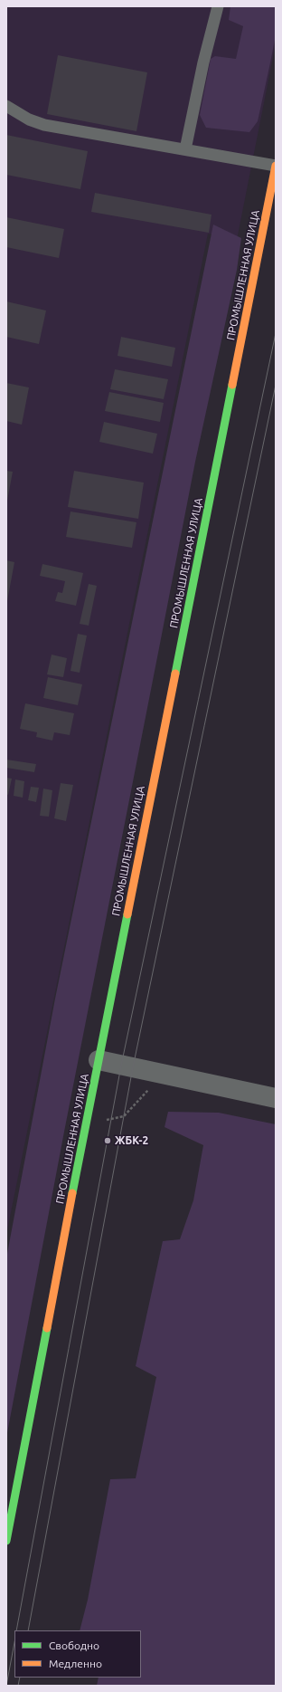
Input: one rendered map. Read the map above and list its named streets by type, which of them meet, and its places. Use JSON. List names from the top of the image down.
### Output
{
  "streets": {
    "street": ["ПРОМЫШЛЕННАЯ УЛИЦА"]
  },
  "places": ["ЖБК-2"],
  "legend": ["Свободно", "Медленно"]
}
